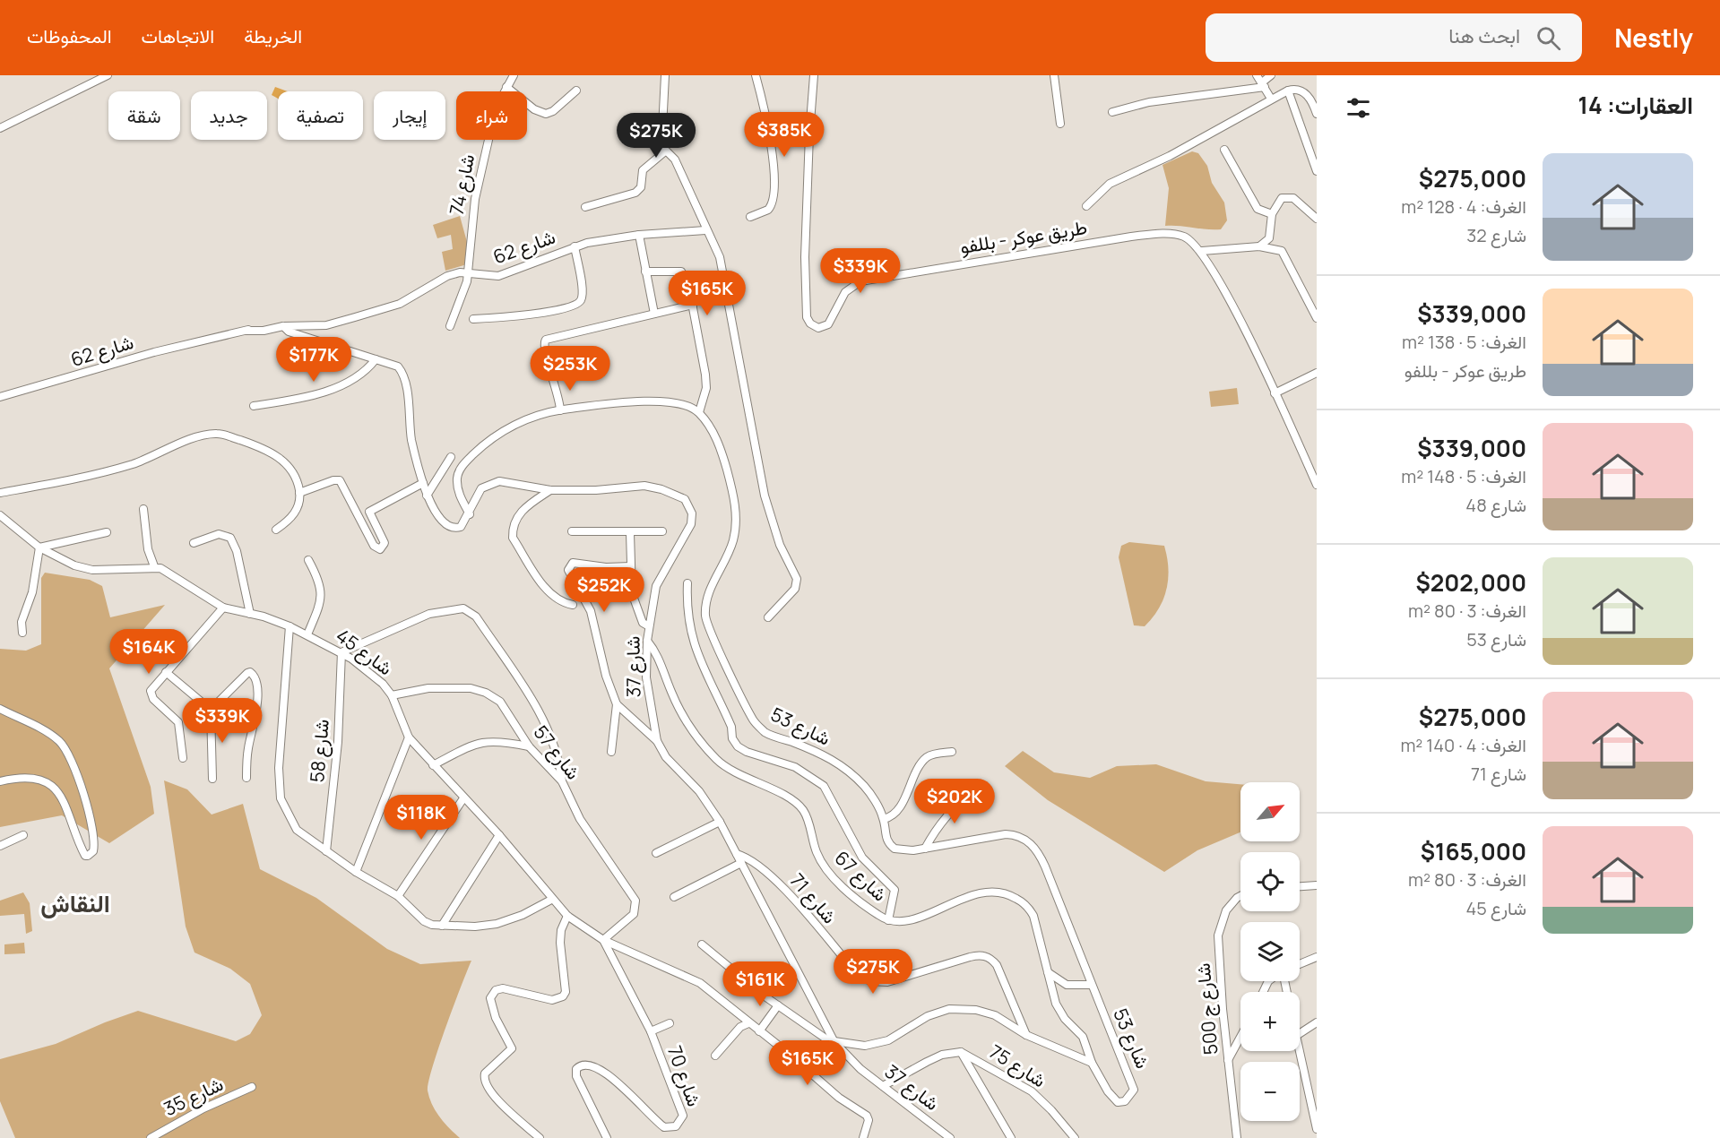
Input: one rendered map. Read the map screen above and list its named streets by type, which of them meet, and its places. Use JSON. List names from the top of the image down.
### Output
{
  "streets": {
    "street": [
      "شارع 74",
      "طريق عوكر - بللفو",
      "شارع 62",
      "شارع 45",
      "شارع 37",
      "شارع 53",
      "شارع 58",
      "شارع 57",
      "شارع 67",
      "شارع 71",
      "شارع ج 500",
      "شارع 75",
      "شارع 70",
      "شارع 35"
    ]
  },
  "crossings": [
    ["شارع 74", "شارع 62"],
    ["شارع 45", "شارع 58"],
    ["شارع 45", "شارع 57"],
    ["شارع 45", "شارع 70"],
    ["شارع 37", "شارع 67"],
    ["شارع 37", "شارع 71"],
    ["شارع 37", "شارع 75"],
    ["شارع 53", "شارع 67"],
    ["شارع 57", "شارع 70"]
  ],
  "districts": ["النقاش"],
  "north": "top right",
  "page": {
    "header": "Nestly",
    "search": "ابحث هنا",
    "nav": ["الخريطة", "الاتجاهات", "المحفوظات"],
    "heading": "العقارات: 14",
    "chip": [
      "شراء",
      "إيجار",
      "تصفية",
      "جديد",
      "شقة"
    ],
    "price": [
      "$385K",
      "$275K",
      "$339K",
      "$165K",
      "$177K",
      "$253K",
      "$252K",
      "$164K",
      "$339K",
      "$202K",
      "$118K",
      "$275K",
      "$161K",
      "$165K"
    ],
    "list": [
      {
        "name": "$275,000",
        "note": "الغرف: 4 · 128 m² · شارع 32"
      },
      {
        "name": "$339,000",
        "note": "الغرف: 5 · 138 m² · طريق عوكر - بللفو"
      },
      {
        "name": "$339,000",
        "note": "الغرف: 5 · 148 m² · شارع 48"
      },
      {
        "name": "$202,000",
        "note": "الغرف: 3 · 80 m² · شارع 53"
      },
      {
        "name": "$275,000",
        "note": "الغرف: 4 · 140 m² · شارع 71"
      },
      {
        "name": "$165,000",
        "note": "الغرف: 3 · 80 m² · شارع 45"
      }
    ],
    "map_buttons": ["+", "−"]
  }
}
